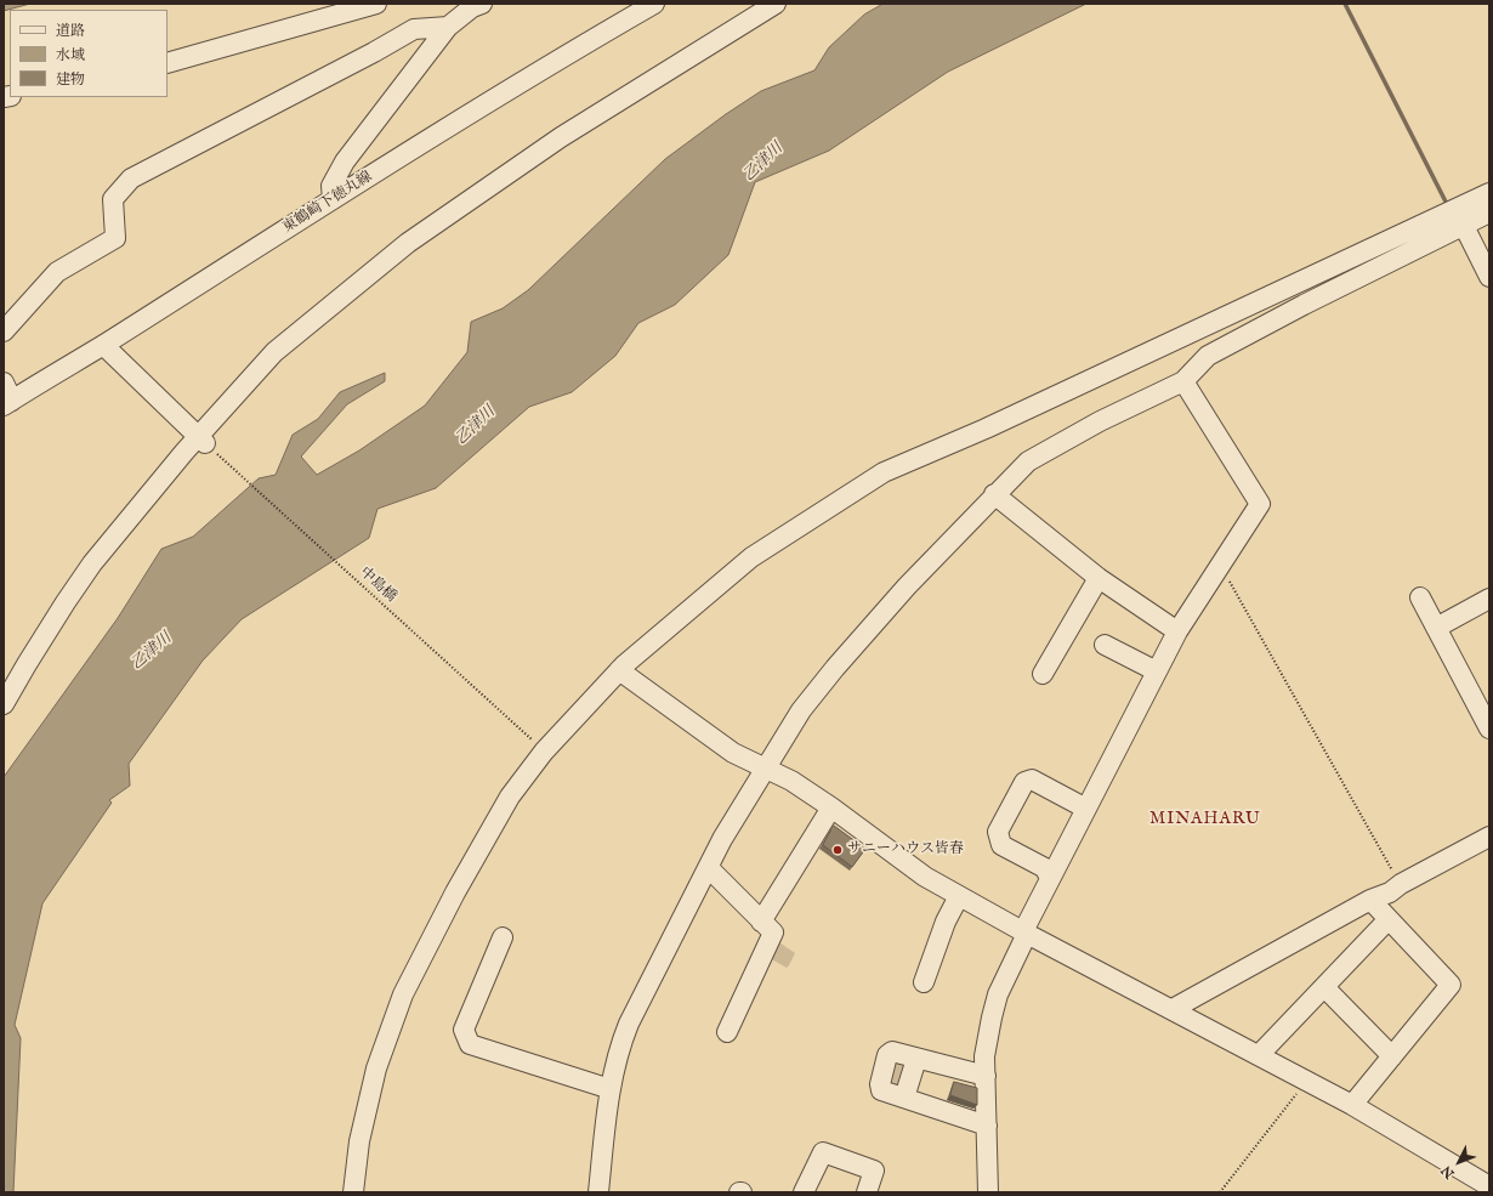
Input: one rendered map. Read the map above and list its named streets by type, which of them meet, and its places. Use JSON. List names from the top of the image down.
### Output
{
  "streets": {
    "street": ["東鶴崎下徳丸線"],
    "path": ["中島橋"]
  },
  "districts": ["MINAHARU"],
  "water": ["乙津川"],
  "places": ["サニーハウス皆春"],
  "legend": ["道路", "水域", "建物"],
  "north": "bottom left"
}
